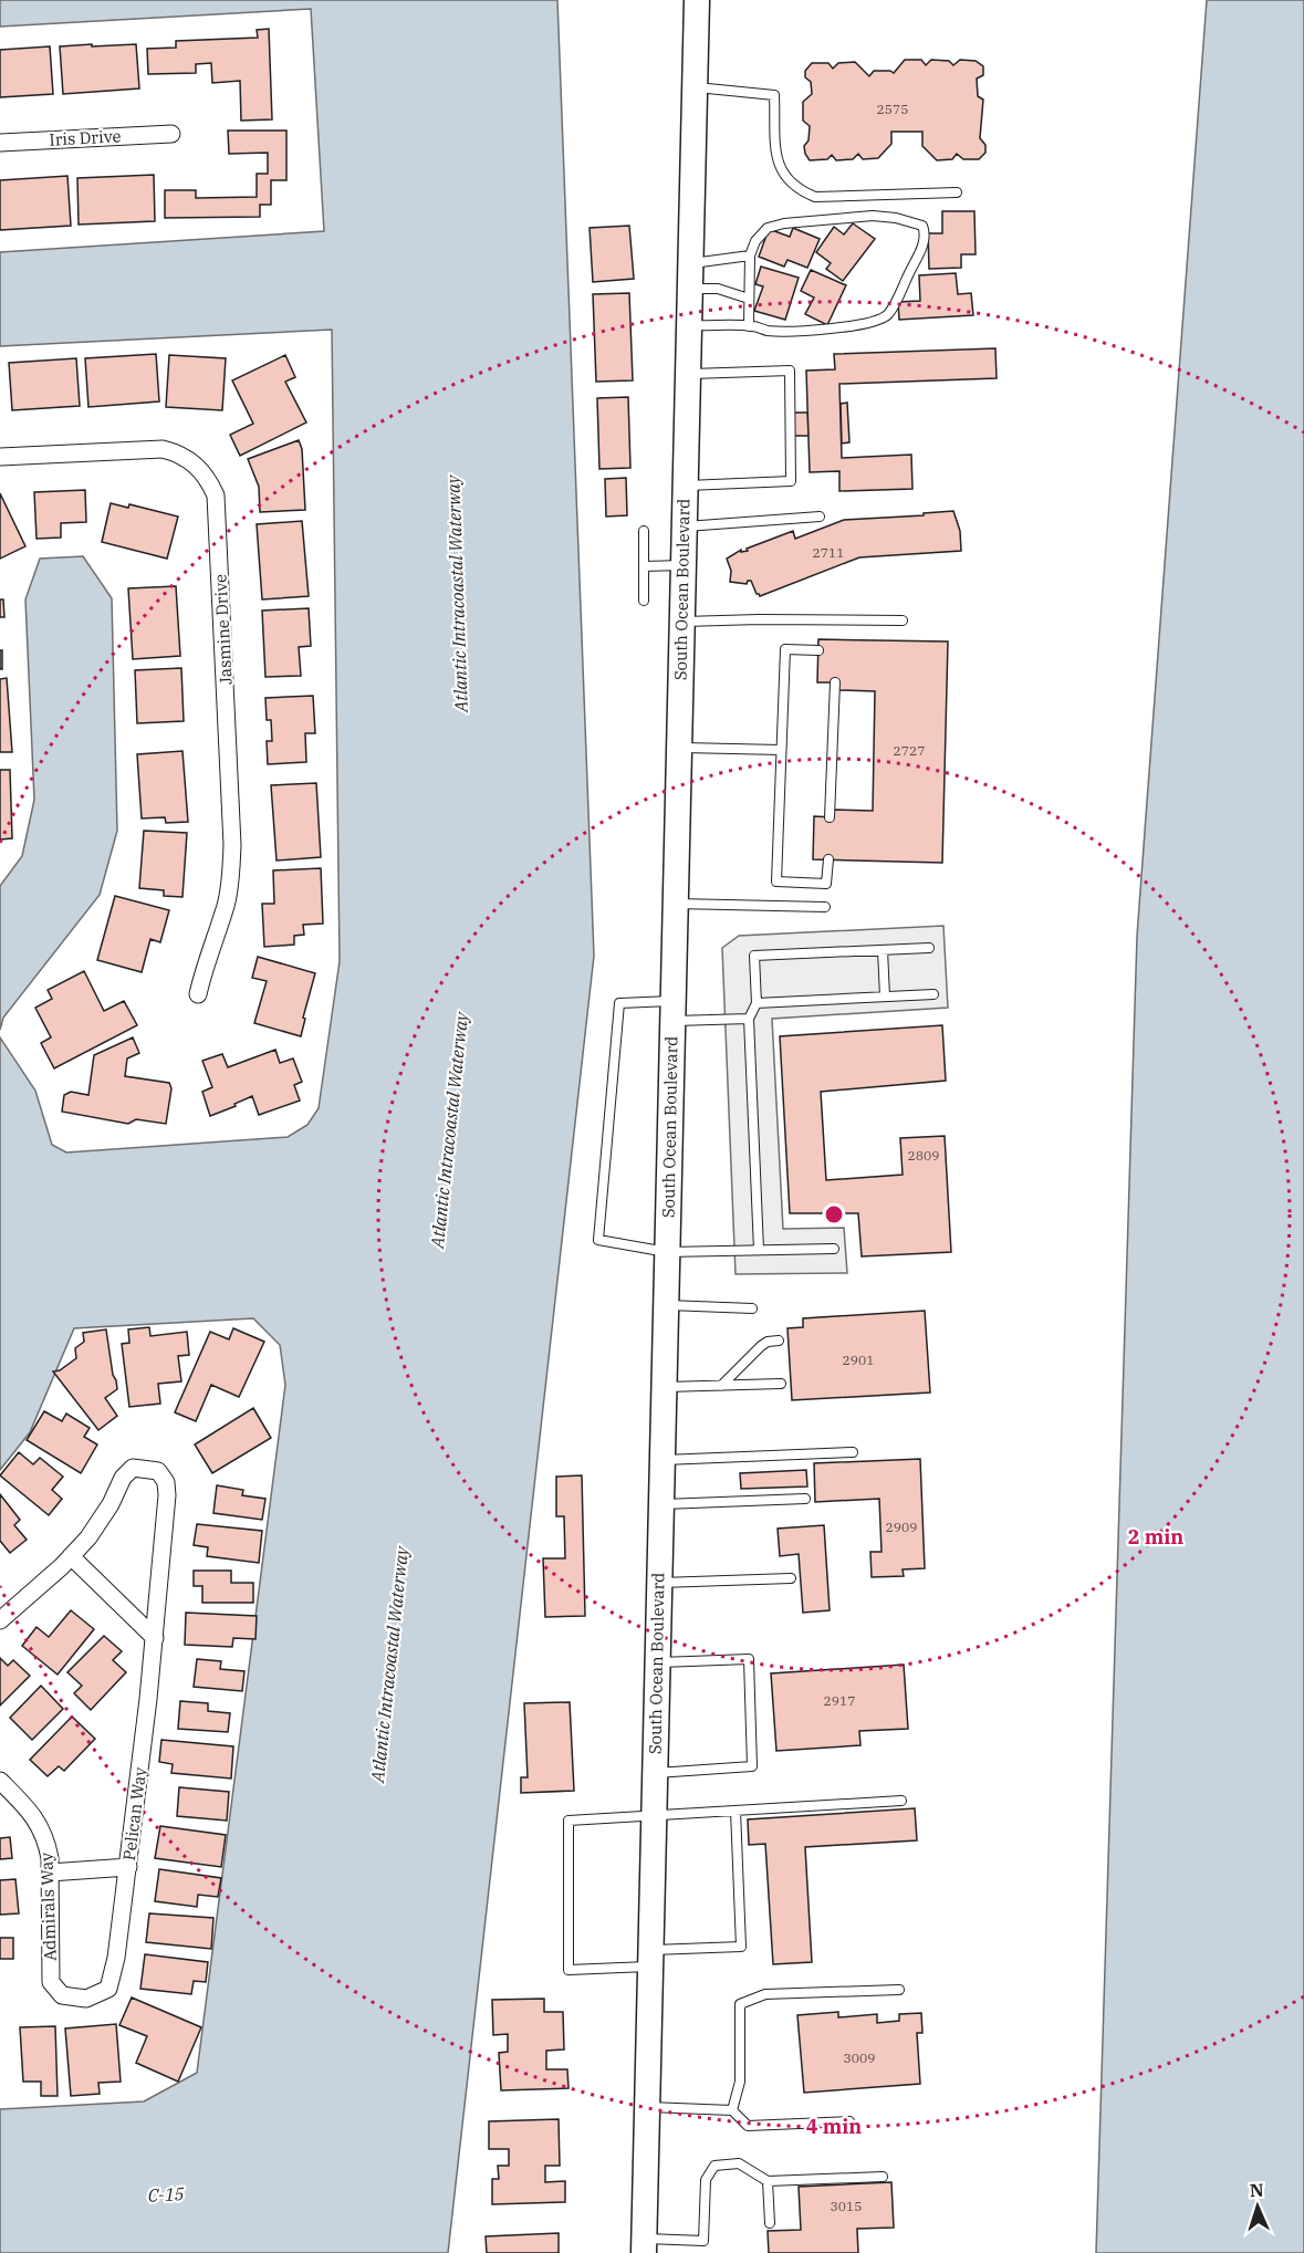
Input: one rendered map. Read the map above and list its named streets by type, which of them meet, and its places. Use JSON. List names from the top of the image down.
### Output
{
  "streets": {
    "main road": ["South Ocean Boulevard"],
    "street": [
      "Iris Drive",
      "Jasmine Drive",
      "Pelican Way",
      "Admirals Way"
    ]
  },
  "crossings": [
    ["Pelican Way", "Admirals Way"]
  ],
  "water": ["Atlantic Intracoastal Waterway", "C-15"],
  "house_numbers": [
    "2575",
    "2711",
    "2727",
    "2809",
    "2901",
    "2909",
    "2917",
    "3009",
    "3015"
  ],
  "north": "top",
  "rings": ["2 min", "4 min"]
}
